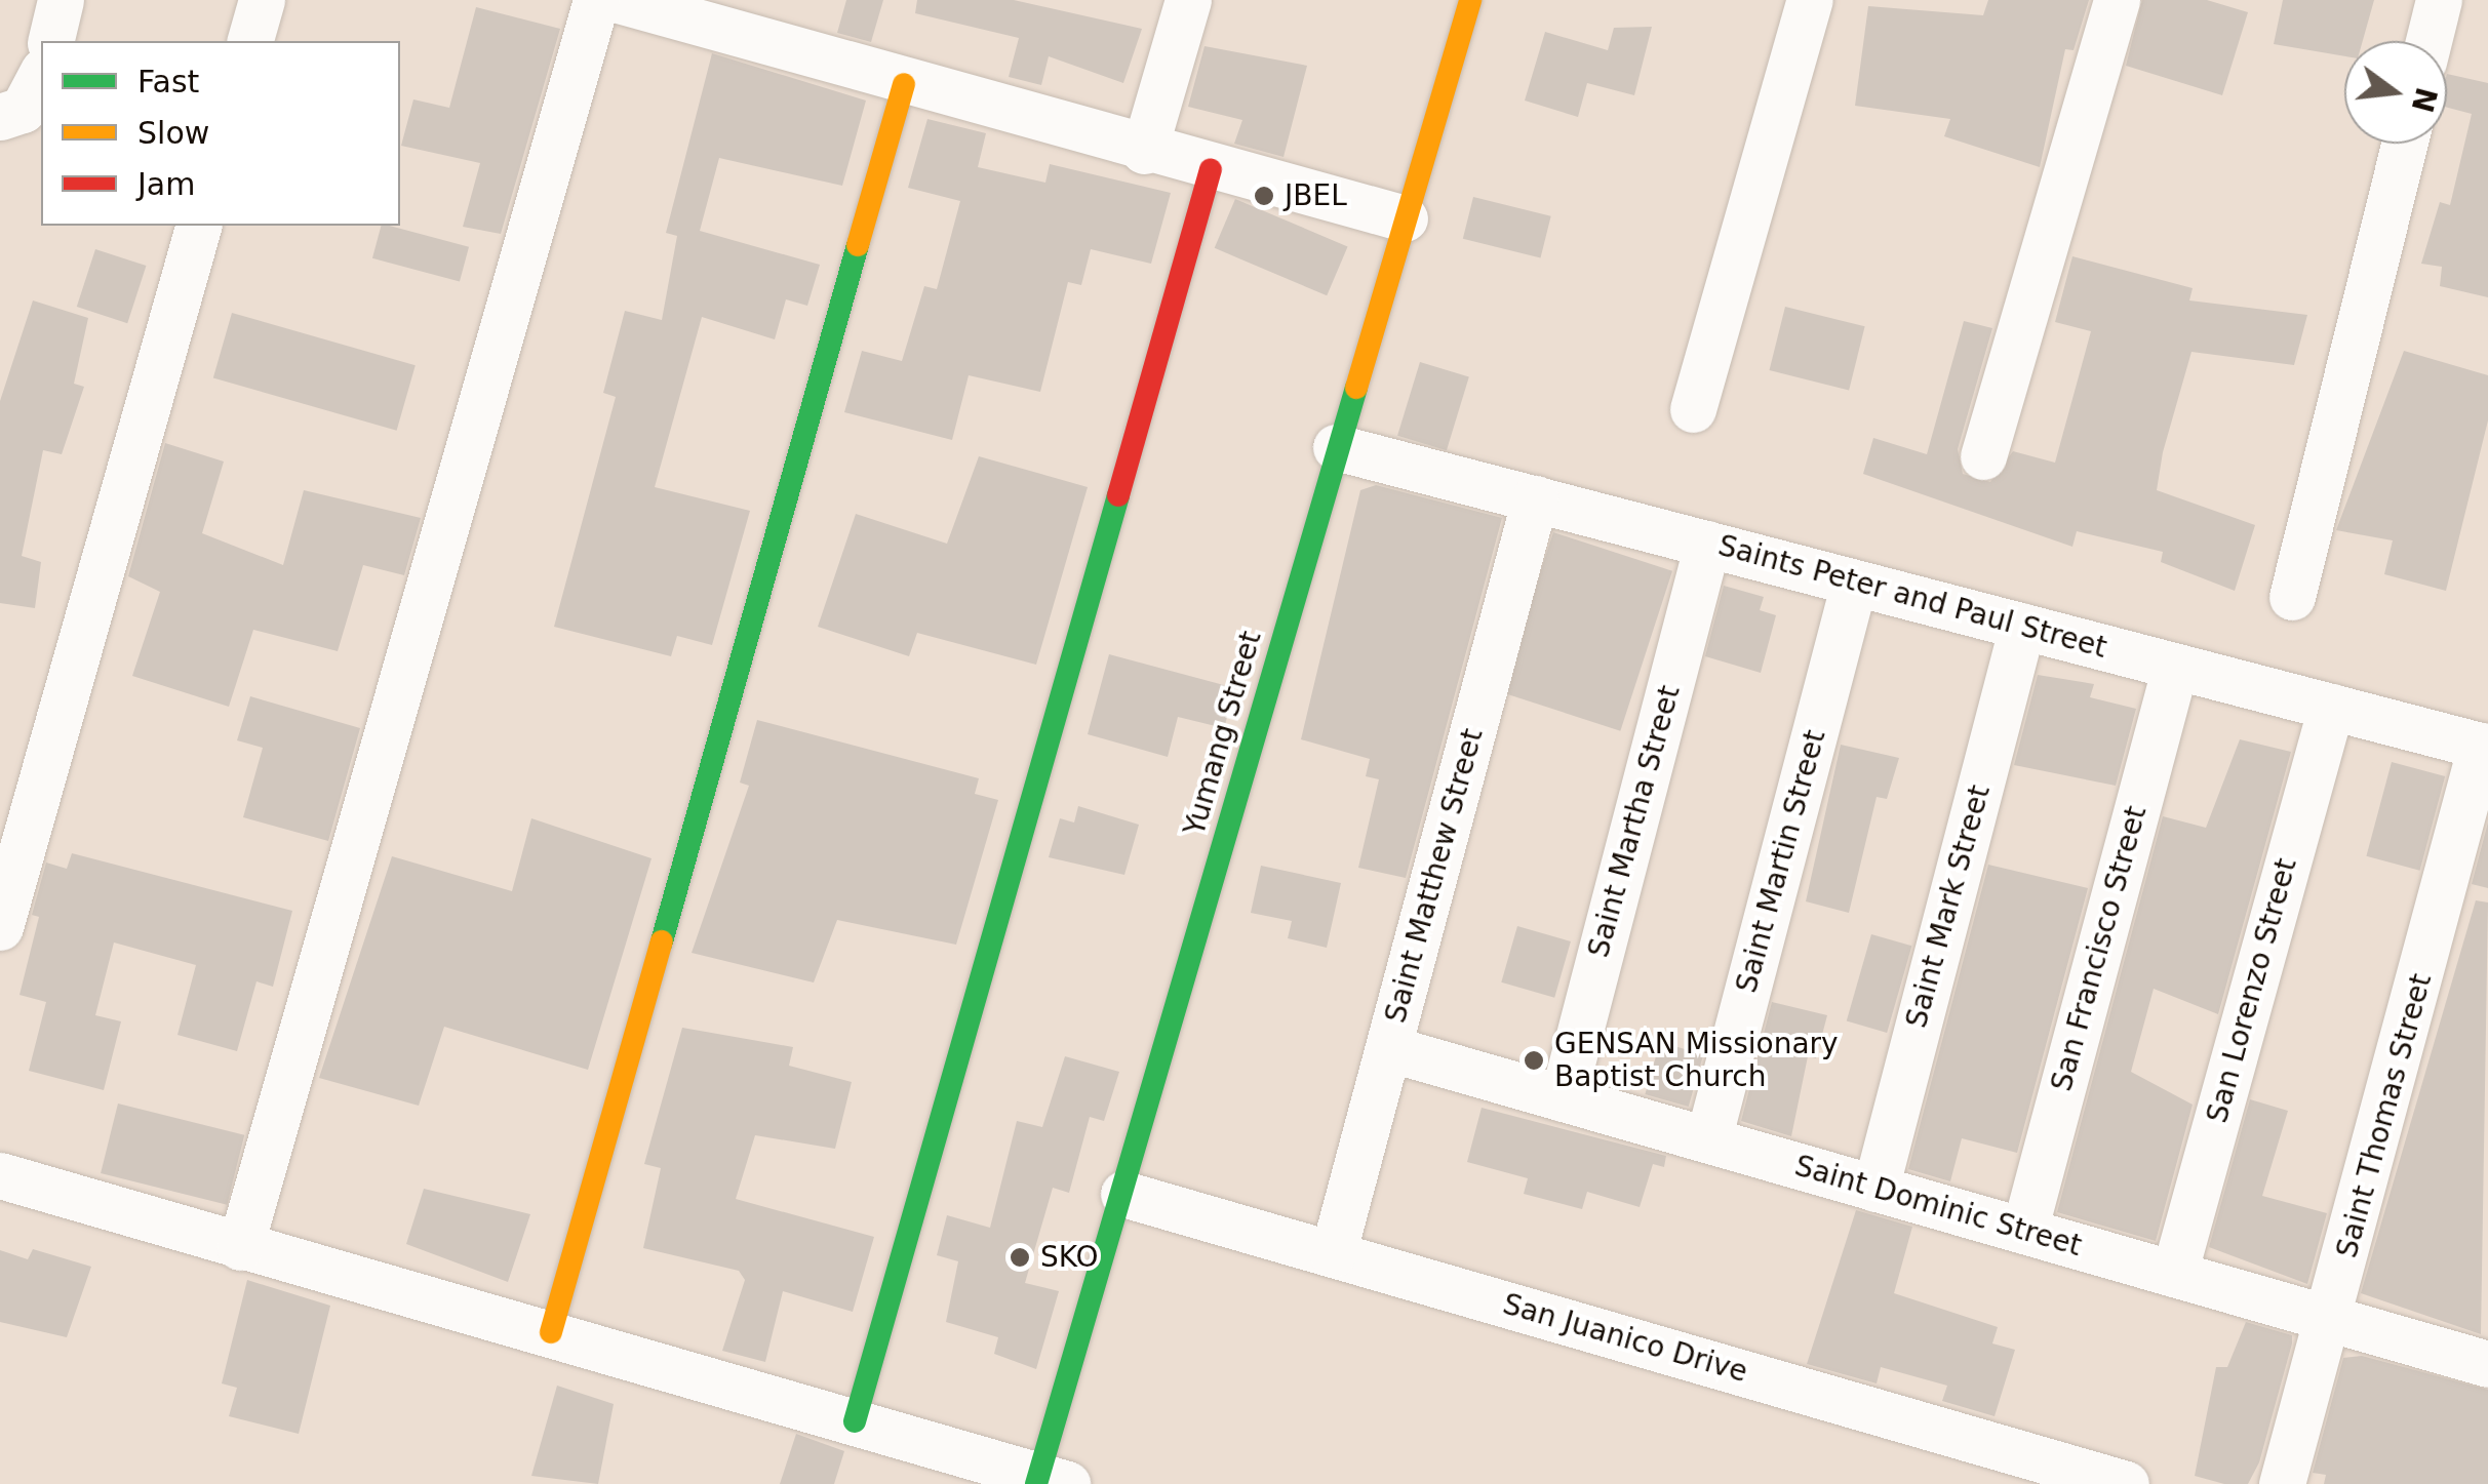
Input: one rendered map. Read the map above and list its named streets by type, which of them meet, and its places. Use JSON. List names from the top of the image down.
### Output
{
  "streets": {
    "street": [
      "Saints Peter and Paul Street",
      "Yumang Street",
      "Saint Martha Street",
      "Saint Martin Street",
      "Saint Matthew Street",
      "Saint Mark Street",
      "San Francisco Street",
      "San Lorenzo Street",
      "Saint Thomas Street",
      "Saint Dominic Street",
      "San Juanico Drive"
    ]
  },
  "crossings": [
    ["Saints Peter and Paul Street", "Yumang Street"],
    ["Saints Peter and Paul Street", "Saint Martha Street"],
    ["Saints Peter and Paul Street", "Saint Martin Street"],
    ["Saints Peter and Paul Street", "Saint Matthew Street"],
    ["Saints Peter and Paul Street", "Saint Mark Street"],
    ["Saints Peter and Paul Street", "San Francisco Street"],
    ["Saints Peter and Paul Street", "San Lorenzo Street"],
    ["Saints Peter and Paul Street", "Saint Thomas Street"],
    ["Yumang Street", "San Juanico Drive"],
    ["Saint Martha Street", "Saint Dominic Street"],
    ["Saint Martin Street", "Saint Dominic Street"],
    ["Saint Matthew Street", "Saint Dominic Street"],
    ["Saint Matthew Street", "San Juanico Drive"],
    ["Saint Mark Street", "Saint Dominic Street"],
    ["San Francisco Street", "Saint Dominic Street"],
    ["San Lorenzo Street", "Saint Dominic Street"],
    ["Saint Thomas Street", "Saint Dominic Street"]
  ],
  "places": ["JBEL", "GENSAN Missionary Baptist Church", "SKO"],
  "legend": ["Fast", "Slow", "Jam"],
  "north": "right"
}
